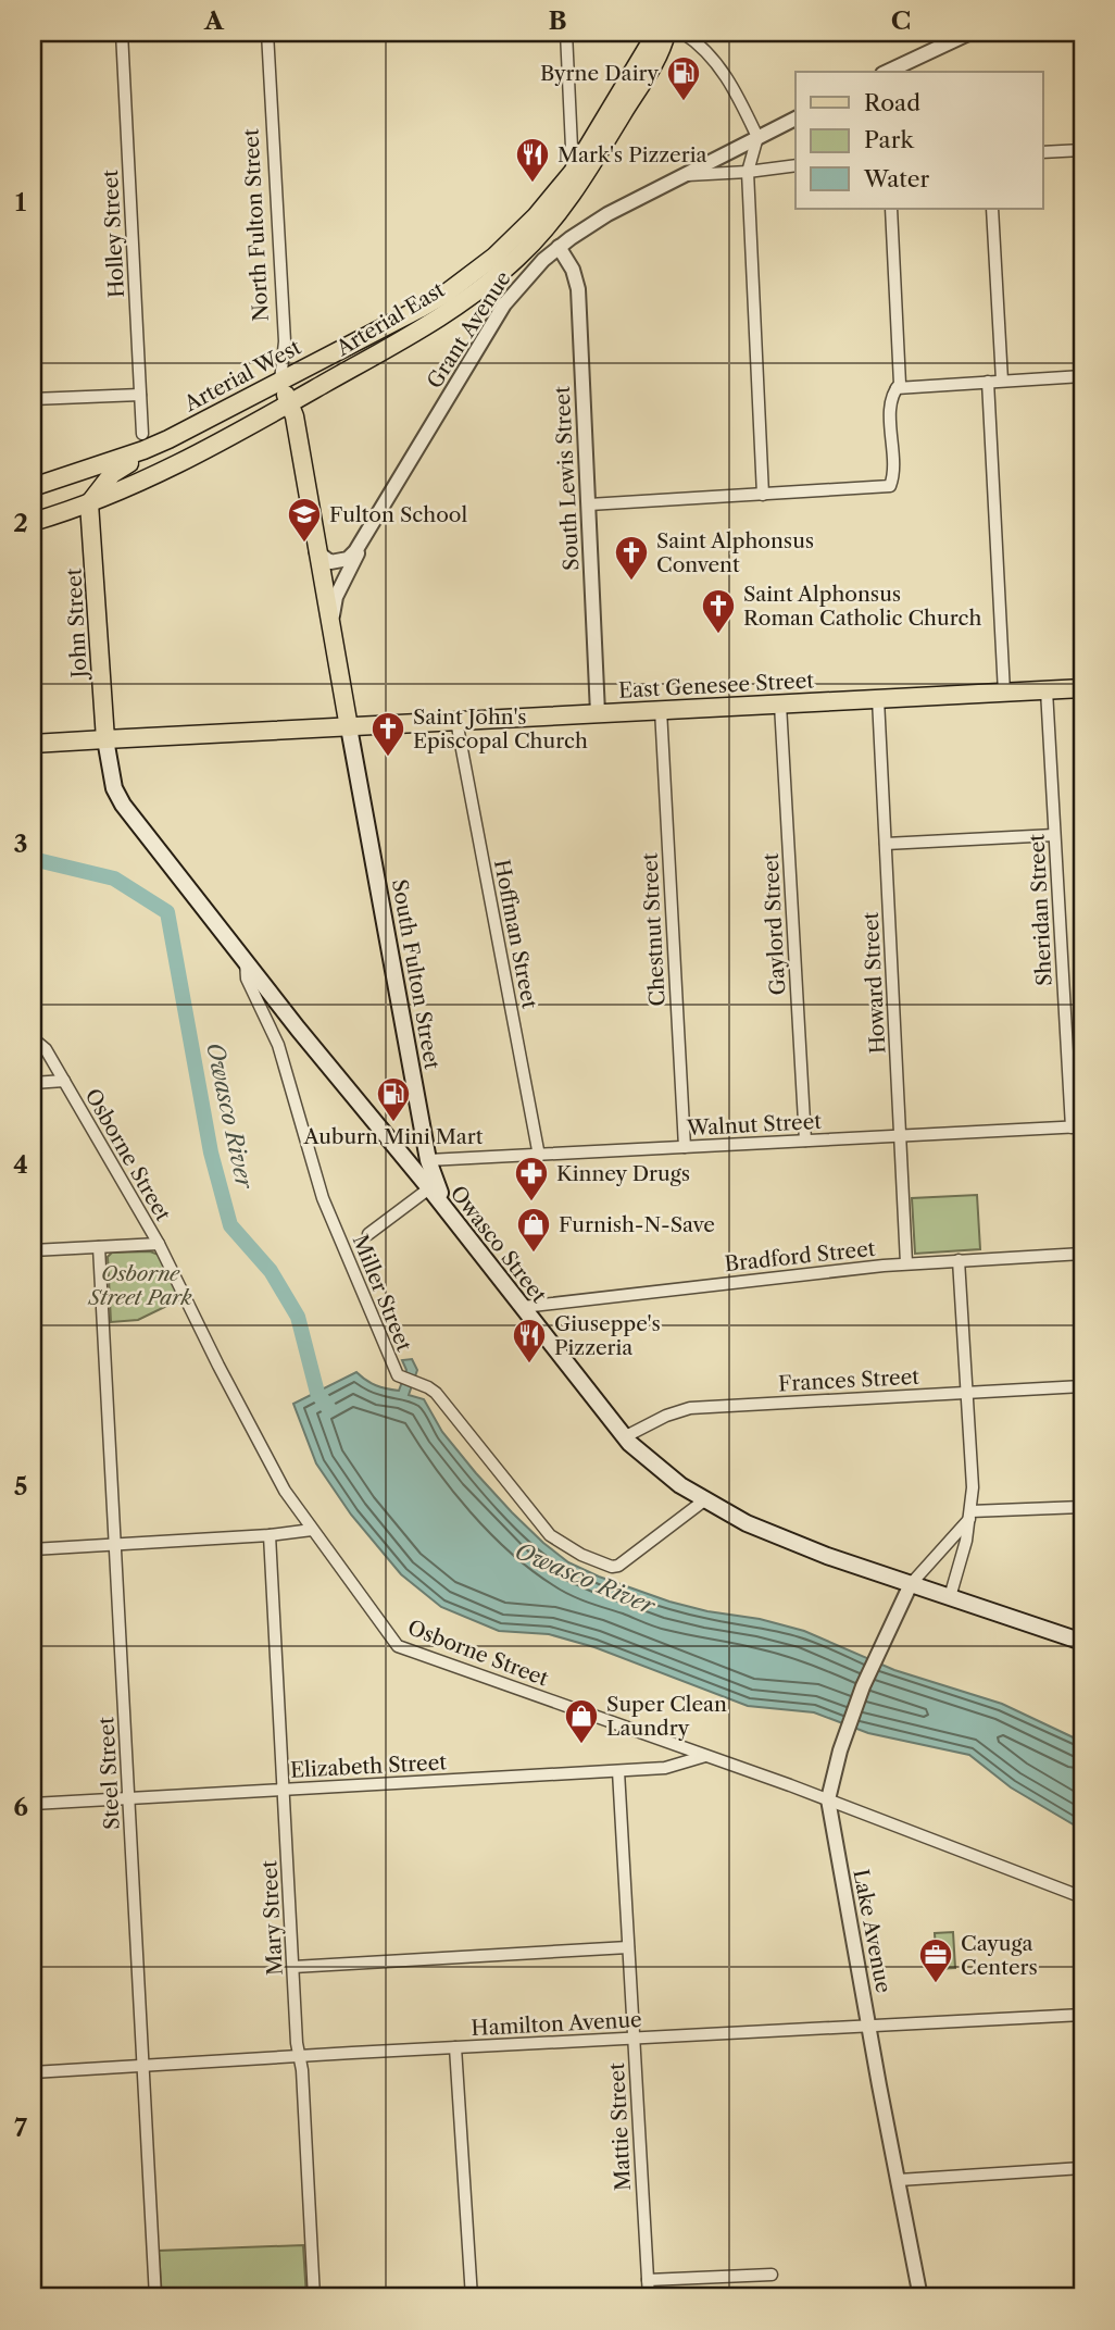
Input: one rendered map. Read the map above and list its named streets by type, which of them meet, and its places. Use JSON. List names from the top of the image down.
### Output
{
  "streets": {
    "main road": [
      "North Fulton Street",
      "Arterial East",
      "Arterial West",
      "John Street",
      "East Genesee Street",
      "South Fulton Street",
      "Owasco Street"
    ],
    "street": [
      "Holley Street",
      "Grant Avenue",
      "South Lewis Street",
      "Sheridan Street",
      "Gaylord Street",
      "Chestnut Street",
      "Hoffman Street",
      "Howard Street",
      "Walnut Street",
      "Osborne Street",
      "Bradford Street",
      "Miller Street",
      "Frances Street",
      "Elizabeth Street",
      "Steel Street",
      "Mary Street",
      "Lake Avenue",
      "Hamilton Avenue",
      "Mattie Street"
    ]
  },
  "crossings": [
    ["North Fulton Street", "Arterial East"],
    ["North Fulton Street", "Grant Avenue"],
    ["North Fulton Street", "Arterial West"],
    ["North Fulton Street", "East Genesee Street"],
    ["North Fulton Street", "South Fulton Street"],
    ["Holley Street", "Arterial West"],
    ["Arterial East", "John Street"],
    ["Grant Avenue", "South Lewis Street"],
    ["South Lewis Street", "East Genesee Street"],
    ["John Street", "East Genesee Street"],
    ["John Street", "Owasco Street"],
    ["East Genesee Street", "Sheridan Street"],
    ["East Genesee Street", "Gaylord Street"],
    ["East Genesee Street", "Chestnut Street"],
    ["East Genesee Street", "Hoffman Street"],
    ["East Genesee Street", "South Fulton Street"],
    ["East Genesee Street", "Howard Street"],
    ["East Genesee Street", "Owasco Street"],
    ["Sheridan Street", "Walnut Street"],
    ["Gaylord Street", "Walnut Street"],
    ["Chestnut Street", "Walnut Street"],
    ["Hoffman Street", "Walnut Street"],
    ["South Fulton Street", "Walnut Street"],
    ["South Fulton Street", "Owasco Street"],
    ["Howard Street", "Walnut Street"],
    ["Howard Street", "Bradford Street"],
    ["Osborne Street", "Elizabeth Street"],
    ["Osborne Street", "Lake Avenue"],
    ["Owasco Street", "Bradford Street"],
    ["Owasco Street", "Miller Street"],
    ["Owasco Street", "Frances Street"],
    ["Owasco Street", "Lake Avenue"],
    ["Elizabeth Street", "Steel Street"],
    ["Elizabeth Street", "Mary Street"],
    ["Elizabeth Street", "Mattie Street"],
    ["Steel Street", "Hamilton Avenue"],
    ["Mary Street", "Hamilton Avenue"],
    ["Lake Avenue", "Hamilton Avenue"],
    ["Hamilton Avenue", "Mattie Street"]
  ],
  "water": ["Owasco River"],
  "parks": ["Osborne Street Park"],
  "places": {
    "fuel station": ["Byrne Dairy", "Auburn Mini Mart"],
    "restaurant": ["Mark's Pizzeria", "Giuseppe's Pizzeria"],
    "school or university": ["Fulton School"],
    "church": ["Saint Alphonsus Convent", "Saint Alphonsus Roman Catholic Church", "Saint John's Episcopal Church"],
    "pharmacy": ["Kinney Drugs"],
    "shop": ["Furnish-N-Save", "Super Clean Laundry"],
    "office": ["Cayuga Centers"]
  },
  "legend": ["Road", "Park", "Water"],
  "grid": {
    "columns": ["A", "B", "C"],
    "rows": [
      "1",
      "2",
      "3",
      "4",
      "5",
      "6",
      "7"
    ]
  }
}
